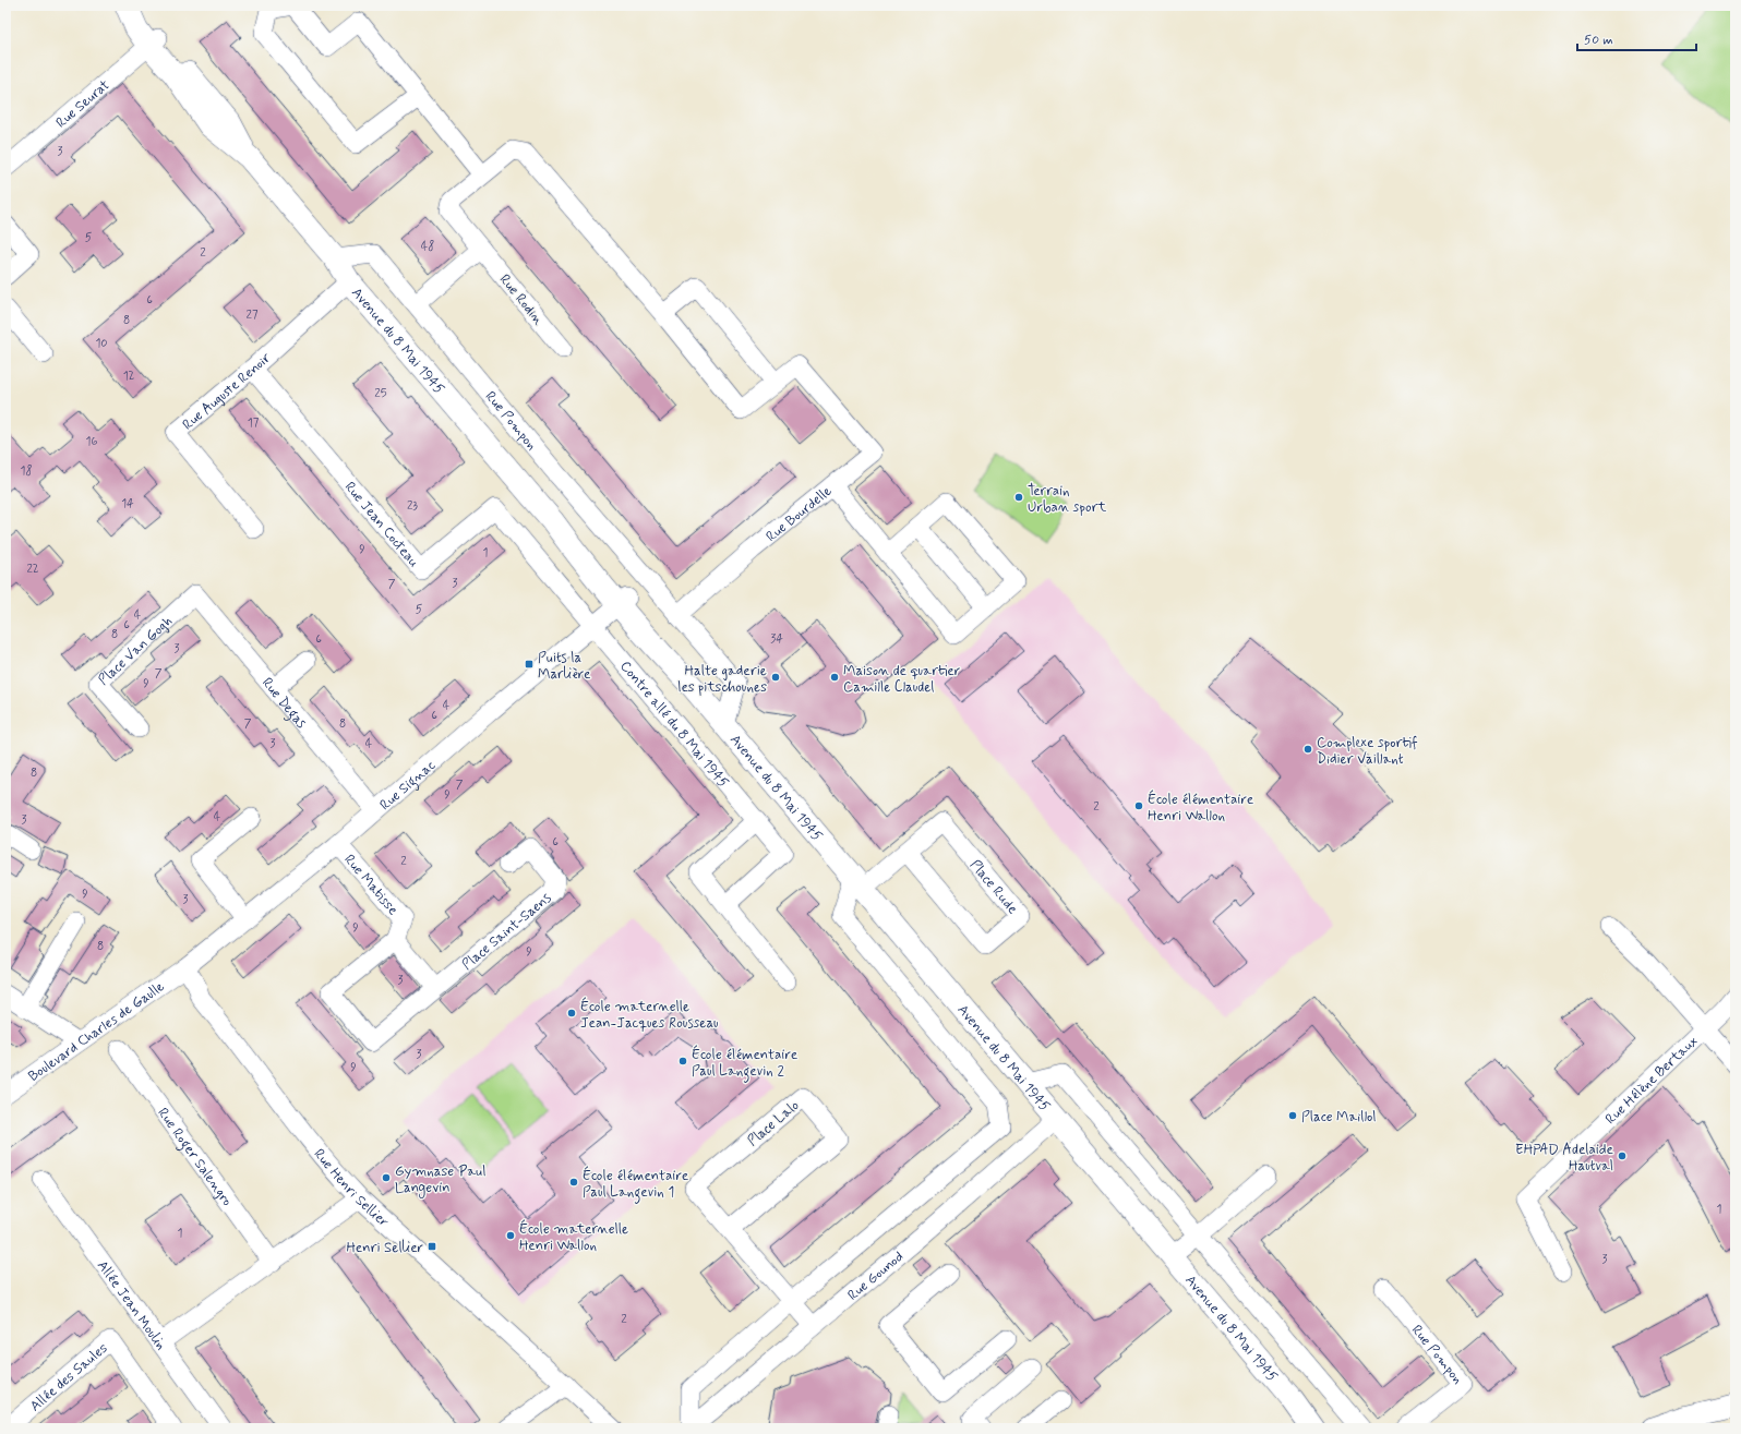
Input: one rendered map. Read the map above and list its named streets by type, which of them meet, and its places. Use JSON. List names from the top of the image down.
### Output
{
  "streets": {
    "main road": ["Avenue du 8 Mai 1945"],
    "street": [
      "Rue Seurat",
      "Rue Rodin",
      "Rue Auguste Renoir",
      "Rue Pompon",
      "Rue Bourdelle",
      "Rue Jean Cocteau",
      "Place Van Gogh",
      "Rue Degas",
      "Contre allé du 8 Mai 1945",
      "Rue Signac",
      "Rue Matisse",
      "Place Rude",
      "Place Saint-Saens",
      "Boulevard Charles de Gaulle",
      "Rue Hélène Bertaux",
      "Place Lalo",
      "Rue Roger Salengro",
      "Rue Henri Sellier",
      "Rue Gounod",
      "Allée Jean Moulin",
      "Allée des Saules"
    ]
  },
  "crossings": [
    ["Rue Seurat", "Avenue du 8 Mai 1945"],
    ["Avenue du 8 Mai 1945", "Rue Auguste Renoir"],
    ["Avenue du 8 Mai 1945", "Rue Pompon"],
    ["Avenue du 8 Mai 1945", "Rue Signac"],
    ["Avenue du 8 Mai 1945", "Place Rude"],
    ["Avenue du 8 Mai 1945", "Rue Gounod"],
    ["Rue Auguste Renoir", "Rue Jean Cocteau"],
    ["Rue Pompon", "Rue Bourdelle"],
    ["Rue Jean Cocteau", "Contre allé du 8 Mai 1945"],
    ["Rue Jean Cocteau", "Rue Signac"],
    ["Place Van Gogh", "Rue Degas"],
    ["Rue Degas", "Rue Signac"],
    ["Contre allé du 8 Mai 1945", "Rue Signac"],
    ["Rue Signac", "Rue Matisse"],
    ["Rue Signac", "Boulevard Charles de Gaulle"],
    ["Rue Signac", "Rue Henri Sellier"],
    ["Boulevard Charles de Gaulle", "Rue Henri Sellier"],
    ["Place Lalo", "Rue Gounod"]
  ],
  "places": {
    "other": [
      "Terrain Urban sport",
      "Halte gaderie les pitschounes",
      "Maison de quartier Camille Claudel",
      "Complexe sportif Didier Vaillant",
      "École élémentaire Henri Wallon",
      "École maternelle Jean-Jacques Rousseau",
      "École élémentaire Paul Langevin 2",
      "Place Maillol",
      "EHPAD Adelaide Hautval",
      "Gymnase Paul Langevin",
      "École élémentaire Paul Langevin 1",
      "École maternelle Henri Wallon"
    ],
    "transit": ["Puits la Marlière", "Henri Sellier"]
  },
  "house_numbers": [
    "3",
    "5",
    "48",
    "2",
    "6",
    "27",
    "8",
    "10",
    "12",
    "25",
    "17",
    "16",
    "18",
    "14",
    "23",
    "9",
    "1",
    "22",
    "3",
    "7",
    "5",
    "4",
    "6",
    "8",
    "6",
    "34",
    "3",
    "7",
    "9",
    "4",
    "6",
    "7",
    "8",
    "3",
    "4",
    "8",
    "7",
    "9",
    "2",
    "4",
    "3",
    "6",
    "2",
    "9",
    "3",
    "9",
    "8",
    "9",
    "3",
    "3",
    "9",
    "1",
    "1",
    "3",
    "2"
  ],
  "scale_bar": "50 m"
}
